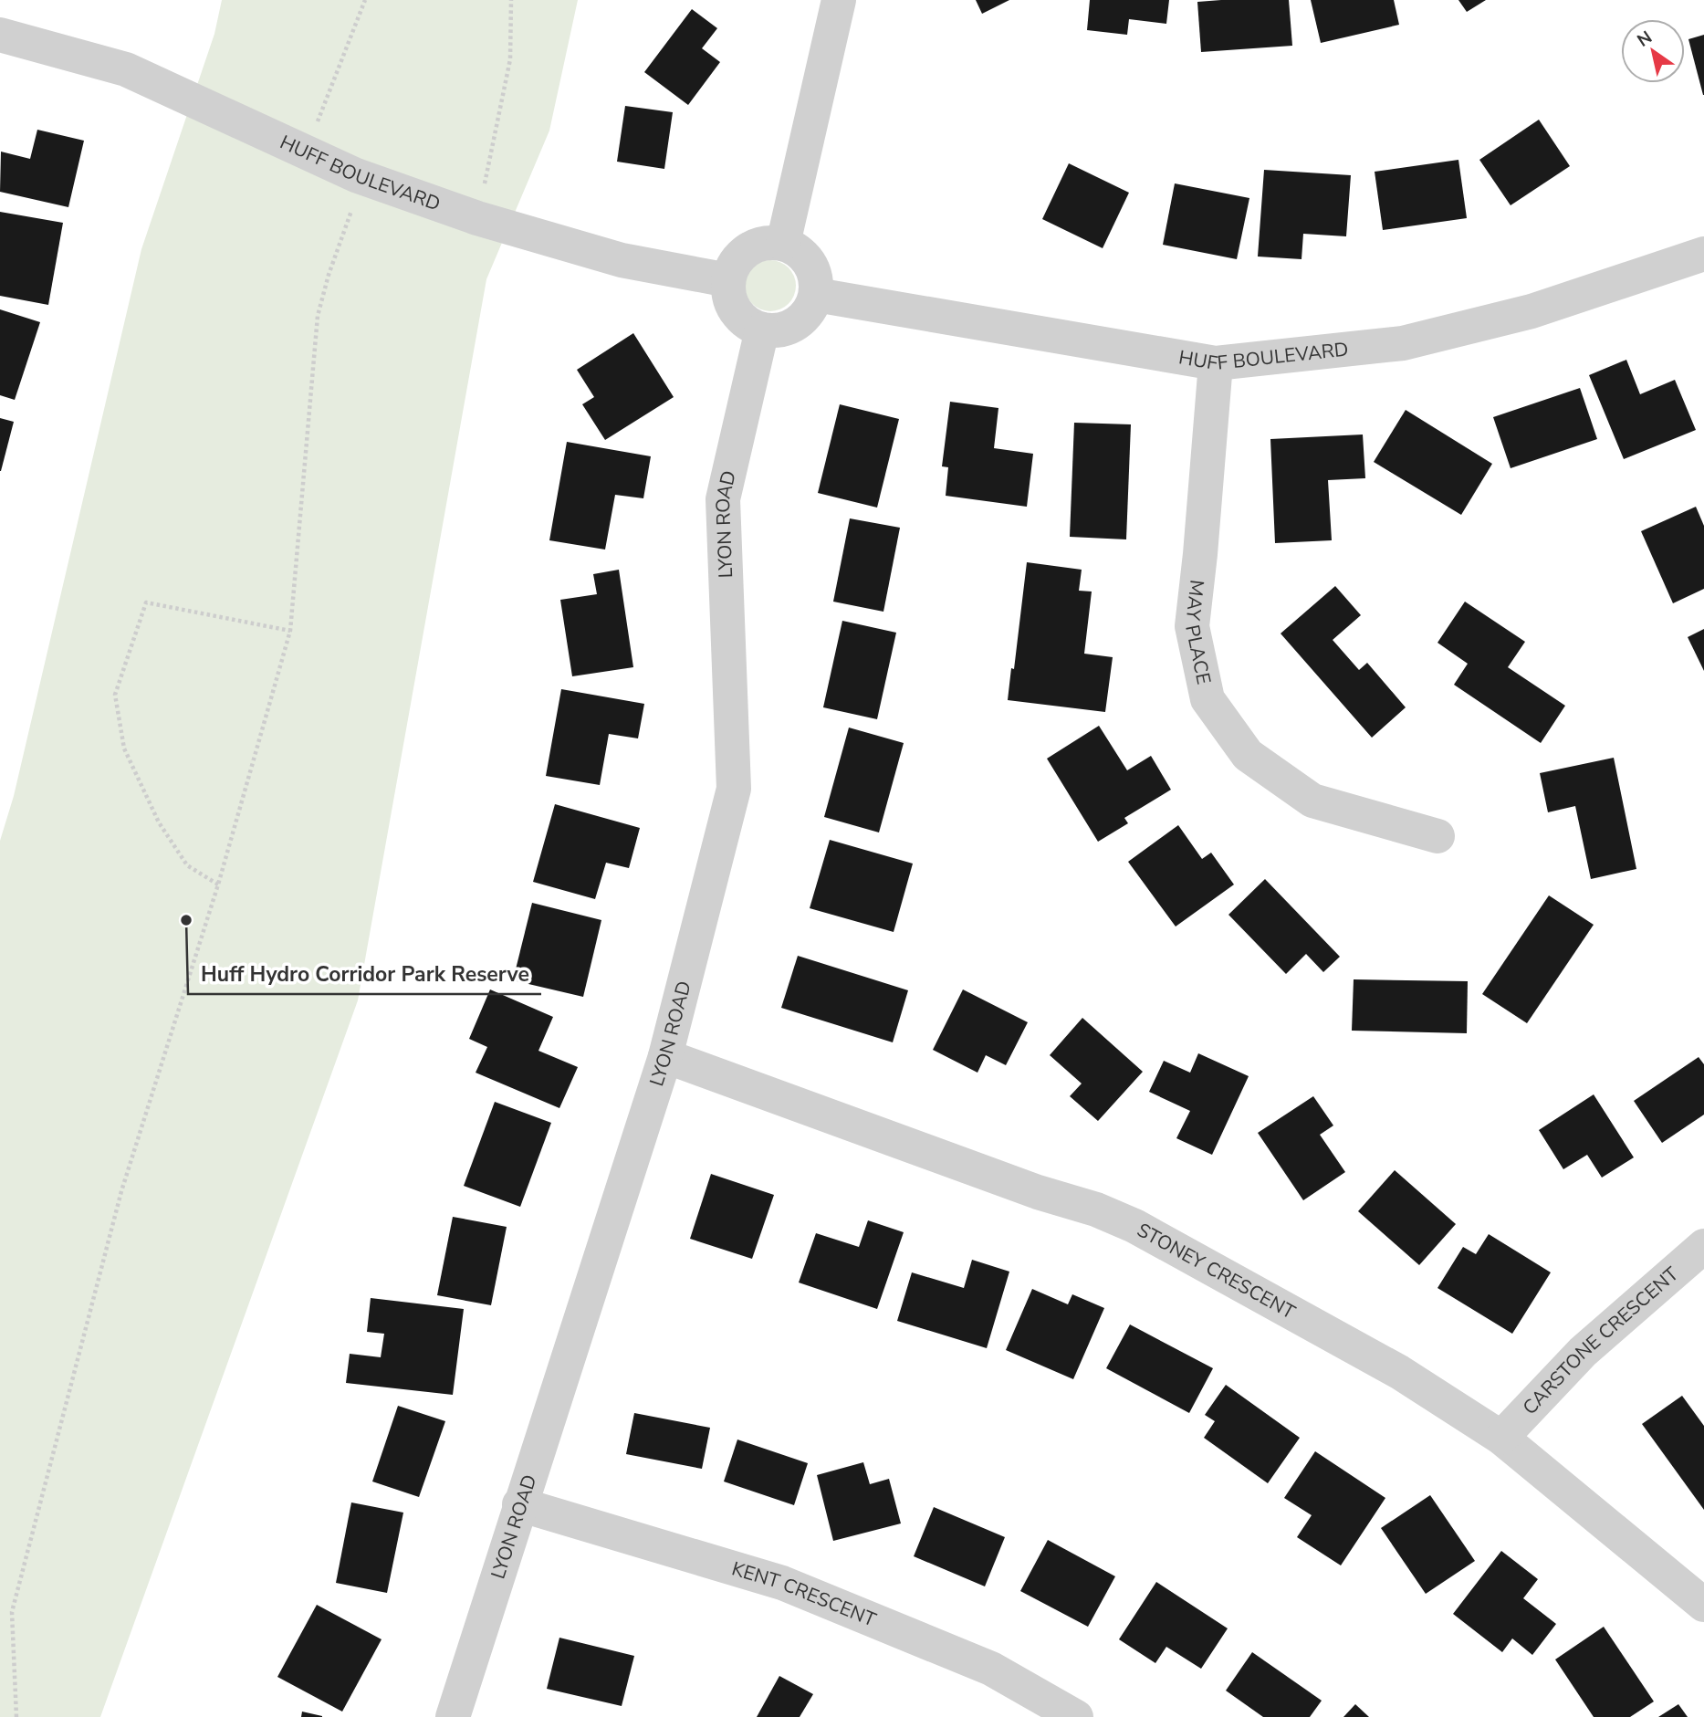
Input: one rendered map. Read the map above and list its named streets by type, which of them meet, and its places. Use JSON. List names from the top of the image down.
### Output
{
  "streets": {
    "street": [
      "HUFF BOULEVARD",
      "LYON ROAD",
      "MAY PLACE",
      "STONEY CRESCENT",
      "CARSTONE CRESCENT",
      "KENT CRESCENT"
    ]
  },
  "crossings": [
    ["HUFF BOULEVARD", "LYON ROAD"],
    ["HUFF BOULEVARD", "MAY PLACE"],
    ["LYON ROAD", "STONEY CRESCENT"],
    ["LYON ROAD", "KENT CRESCENT"],
    ["STONEY CRESCENT", "CARSTONE CRESCENT"]
  ],
  "places": ["Huff Hydro Corridor Park Reserve"],
  "north": "top left"
}
